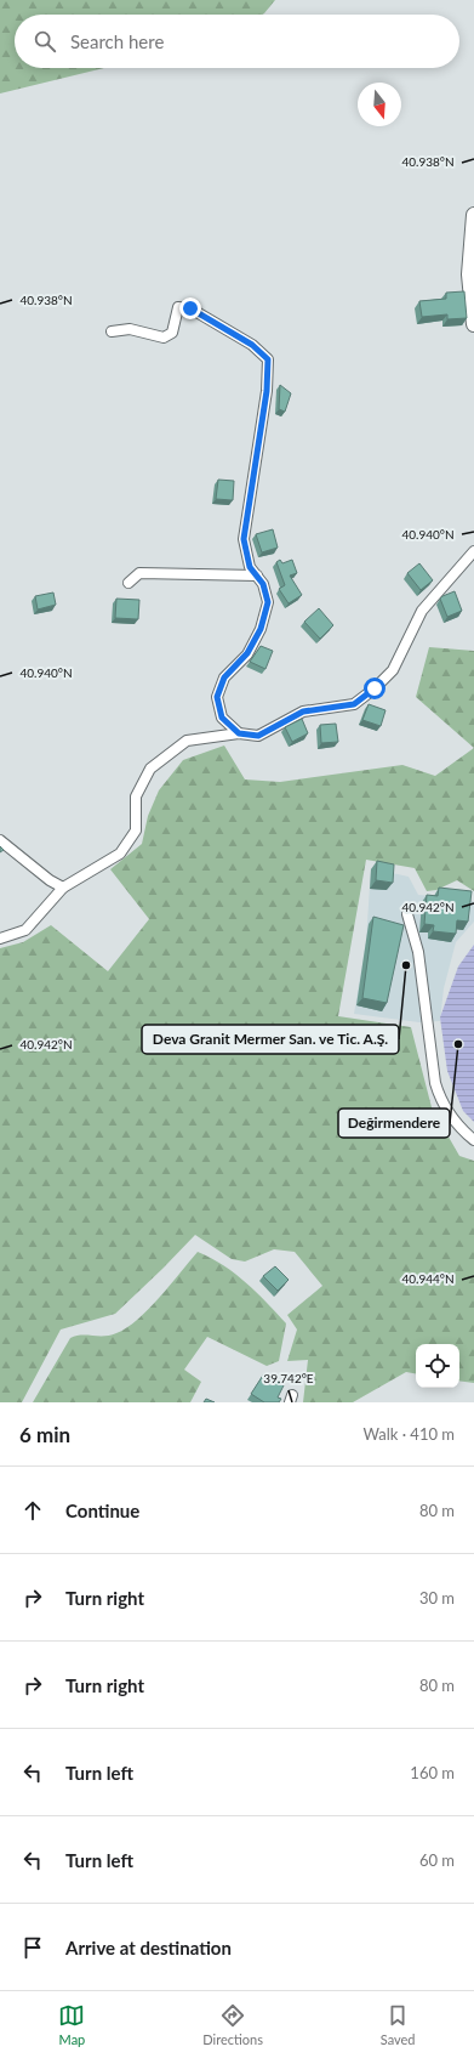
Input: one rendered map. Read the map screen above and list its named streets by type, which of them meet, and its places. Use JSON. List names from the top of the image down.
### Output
{
  "places": ["Deva Granit Mermer San. ve Tic. A.Ş.", "Değirmendere"],
  "north": "bottom",
  "page": {
    "search": "Search here",
    "heading": ["6 min", "Walk · 410 m"],
    "list": [
      ["Continue", "80 m"],
      ["Turn right", "30 m"],
      ["Turn right", "80 m"],
      ["Turn left", "160 m"],
      ["Turn left", "60 m"],
      "Arrive at destination"
    ],
    "nav": ["Map", "Directions", "Saved"]
  },
  "coordinates": [
    "40.938°N",
    "40.940°N",
    "40.942°N",
    "40.944°N",
    "39.742°E"
  ]
}
